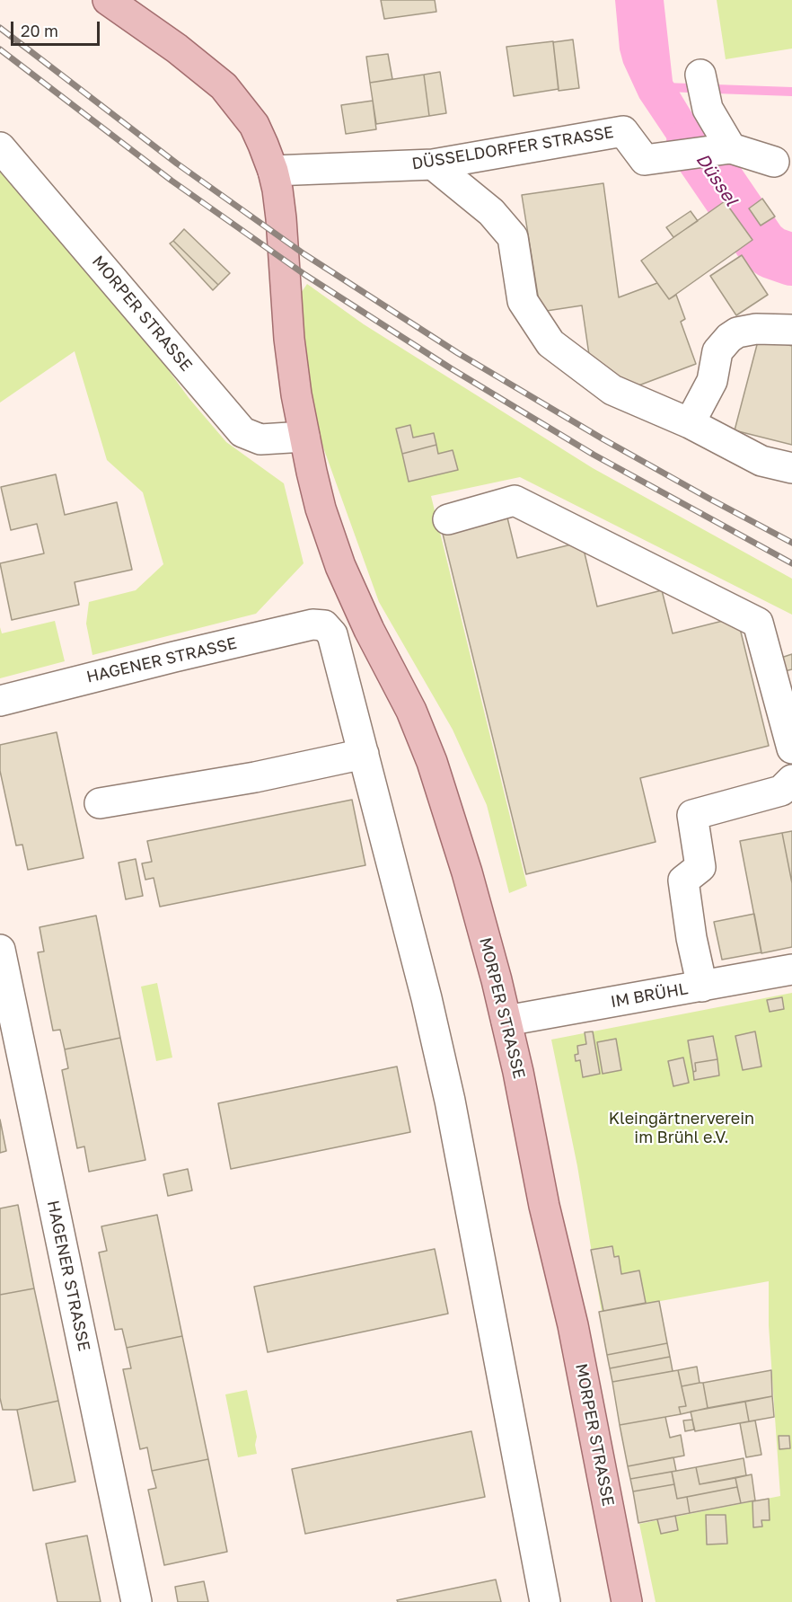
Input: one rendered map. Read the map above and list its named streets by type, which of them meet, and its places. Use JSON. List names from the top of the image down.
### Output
{
  "streets": {
    "main road": ["MORPER STRASSE"],
    "street": ["DÜSSELDORFER STRASSE", "HAGENER STRASSE", "IM BRÜHL"]
  },
  "crossings": [
    ["DÜSSELDORFER STRASSE", "MORPER STRASSE"],
    ["MORPER STRASSE", "IM BRÜHL"]
  ],
  "water": ["Düssel"],
  "parks": ["Kleingärtnerverein im Brühl e.V."],
  "scale_bar": "20 m"
}
